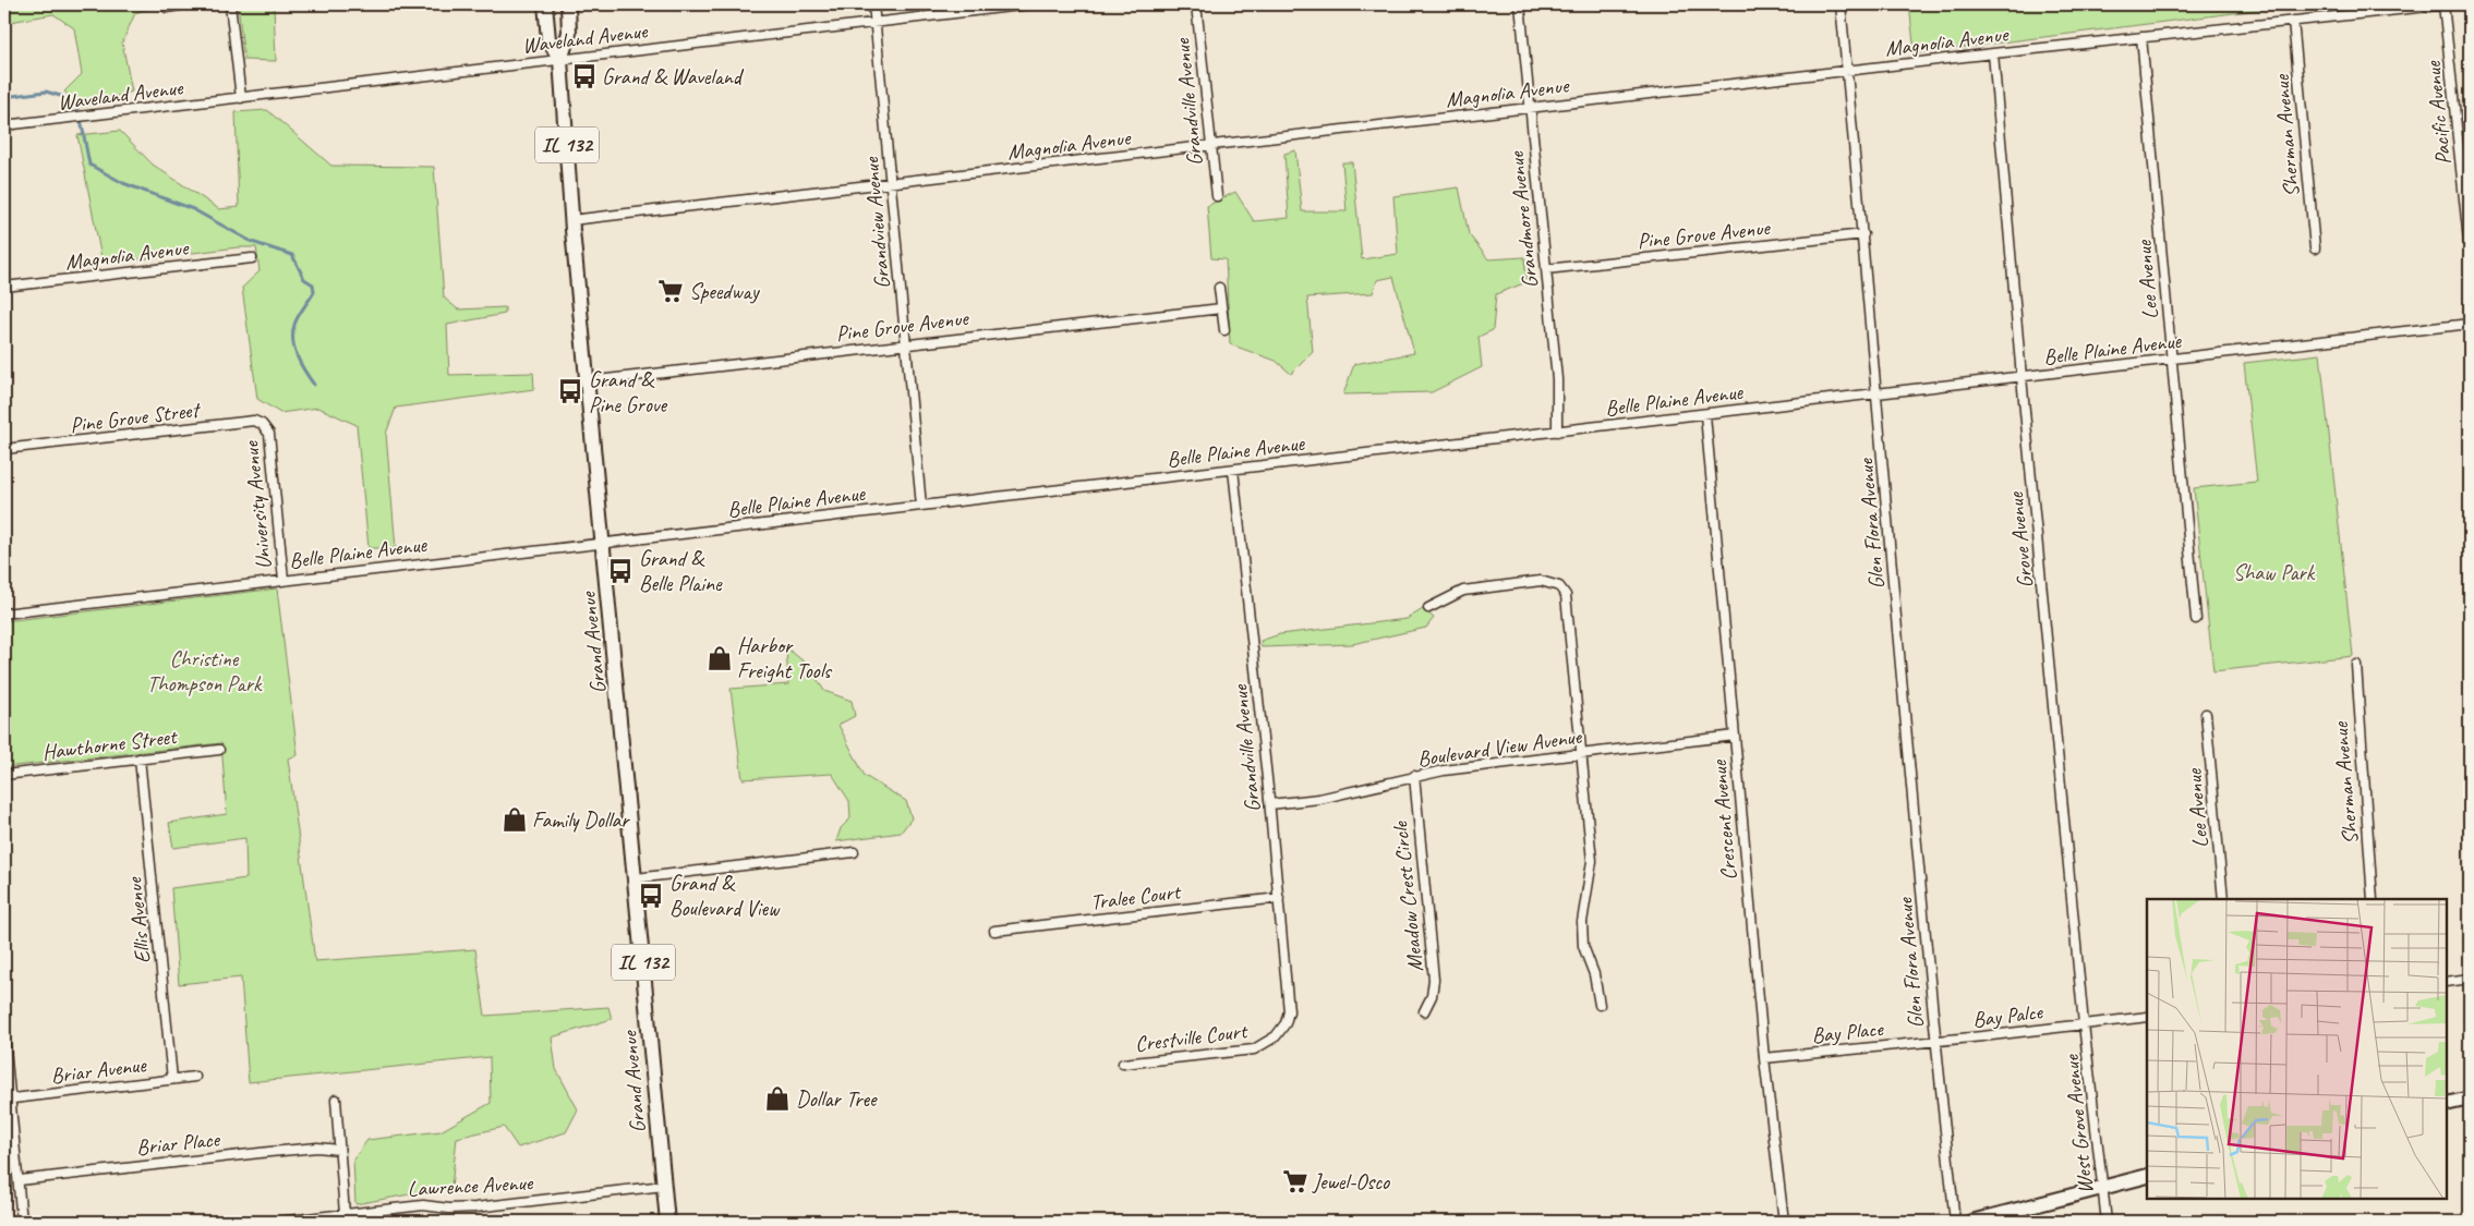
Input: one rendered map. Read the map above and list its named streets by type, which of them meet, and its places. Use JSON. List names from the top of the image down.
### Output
{
  "streets": {
    "main road": ["IL 132", "Grand Avenue"],
    "street": [
      "Waveland Avenue",
      "Magnolia Avenue",
      "Grandville Avenue",
      "Pacific Avenue",
      "Sherman Avenue",
      "Grandmore Avenue",
      "Grandview Avenue",
      "Pine Grove Avenue",
      "Lee Avenue",
      "Belle Plaine Avenue",
      "Pine Grove Street",
      "University Avenue",
      "Glen Flora Avenue",
      "Grove Avenue",
      "Hawthorne Street",
      "Boulevard View Avenue",
      "Crescent Avenue",
      "Tralee Court",
      "Meadow Crest Circle",
      "Ellis Avenue",
      "Bay Palce",
      "Bay Place",
      "Crestville Court",
      "Briar Avenue",
      "West Grove Avenue",
      "Briar Place",
      "Lawrence Avenue"
    ]
  },
  "crossings": [
    ["Waveland Avenue", "Grandview Avenue"],
    ["Waveland Avenue", "Grand Avenue"],
    ["Magnolia Avenue", "Grandville Avenue"],
    ["Magnolia Avenue", "Pacific Avenue"],
    ["Magnolia Avenue", "Sherman Avenue"],
    ["Magnolia Avenue", "Grandmore Avenue"],
    ["Magnolia Avenue", "Grandview Avenue"],
    ["Magnolia Avenue", "Lee Avenue"],
    ["Magnolia Avenue", "Glen Flora Avenue"],
    ["Magnolia Avenue", "Grove Avenue"],
    ["Magnolia Avenue", "Grand Avenue"],
    ["Grandville Avenue", "Belle Plaine Avenue"],
    ["Grandville Avenue", "Boulevard View Avenue"],
    ["Grandville Avenue", "Tralee Court"],
    ["Grandville Avenue", "Crestville Court"],
    ["Grandmore Avenue", "Pine Grove Avenue"],
    ["Grandmore Avenue", "Belle Plaine Avenue"],
    ["Grandview Avenue", "Pine Grove Avenue"],
    ["Grandview Avenue", "Belle Plaine Avenue"],
    ["Pine Grove Avenue", "Glen Flora Avenue"],
    ["Pine Grove Avenue", "Grand Avenue"],
    ["Lee Avenue", "Belle Plaine Avenue"],
    ["Belle Plaine Avenue", "University Avenue"],
    ["Belle Plaine Avenue", "Glen Flora Avenue"],
    ["Belle Plaine Avenue", "Grove Avenue"],
    ["Belle Plaine Avenue", "Grand Avenue"],
    ["Belle Plaine Avenue", "Crescent Avenue"],
    ["Pine Grove Street", "University Avenue"],
    ["Glen Flora Avenue", "Bay Palce"],
    ["Glen Flora Avenue", "Bay Place"],
    ["Grove Avenue", "Bay Palce"],
    ["Grove Avenue", "West Grove Avenue"],
    ["Grand Avenue", "Lawrence Avenue"],
    ["Hawthorne Street", "Ellis Avenue"],
    ["Boulevard View Avenue", "Crescent Avenue"],
    ["Boulevard View Avenue", "Meadow Crest Circle"],
    ["Crescent Avenue", "Bay Place"],
    ["Ellis Avenue", "Briar Avenue"],
    ["Bay Palce", "Bay Place"],
    ["Bay Palce", "West Grove Avenue"]
  ],
  "parks": ["Shaw Park", "Christine Thompson Park"],
  "places": {
    "bus stop": [
      "Grand & Waveland",
      "Grand & Pine Grove",
      "Grand & Belle Plaine",
      "Grand & Boulevard View"
    ],
    "supermarket": ["Speedway", "Jewel-Osco"],
    "shop": ["Harbor Freight Tools", "Family Dollar", "Dollar Tree"]
  }
}
